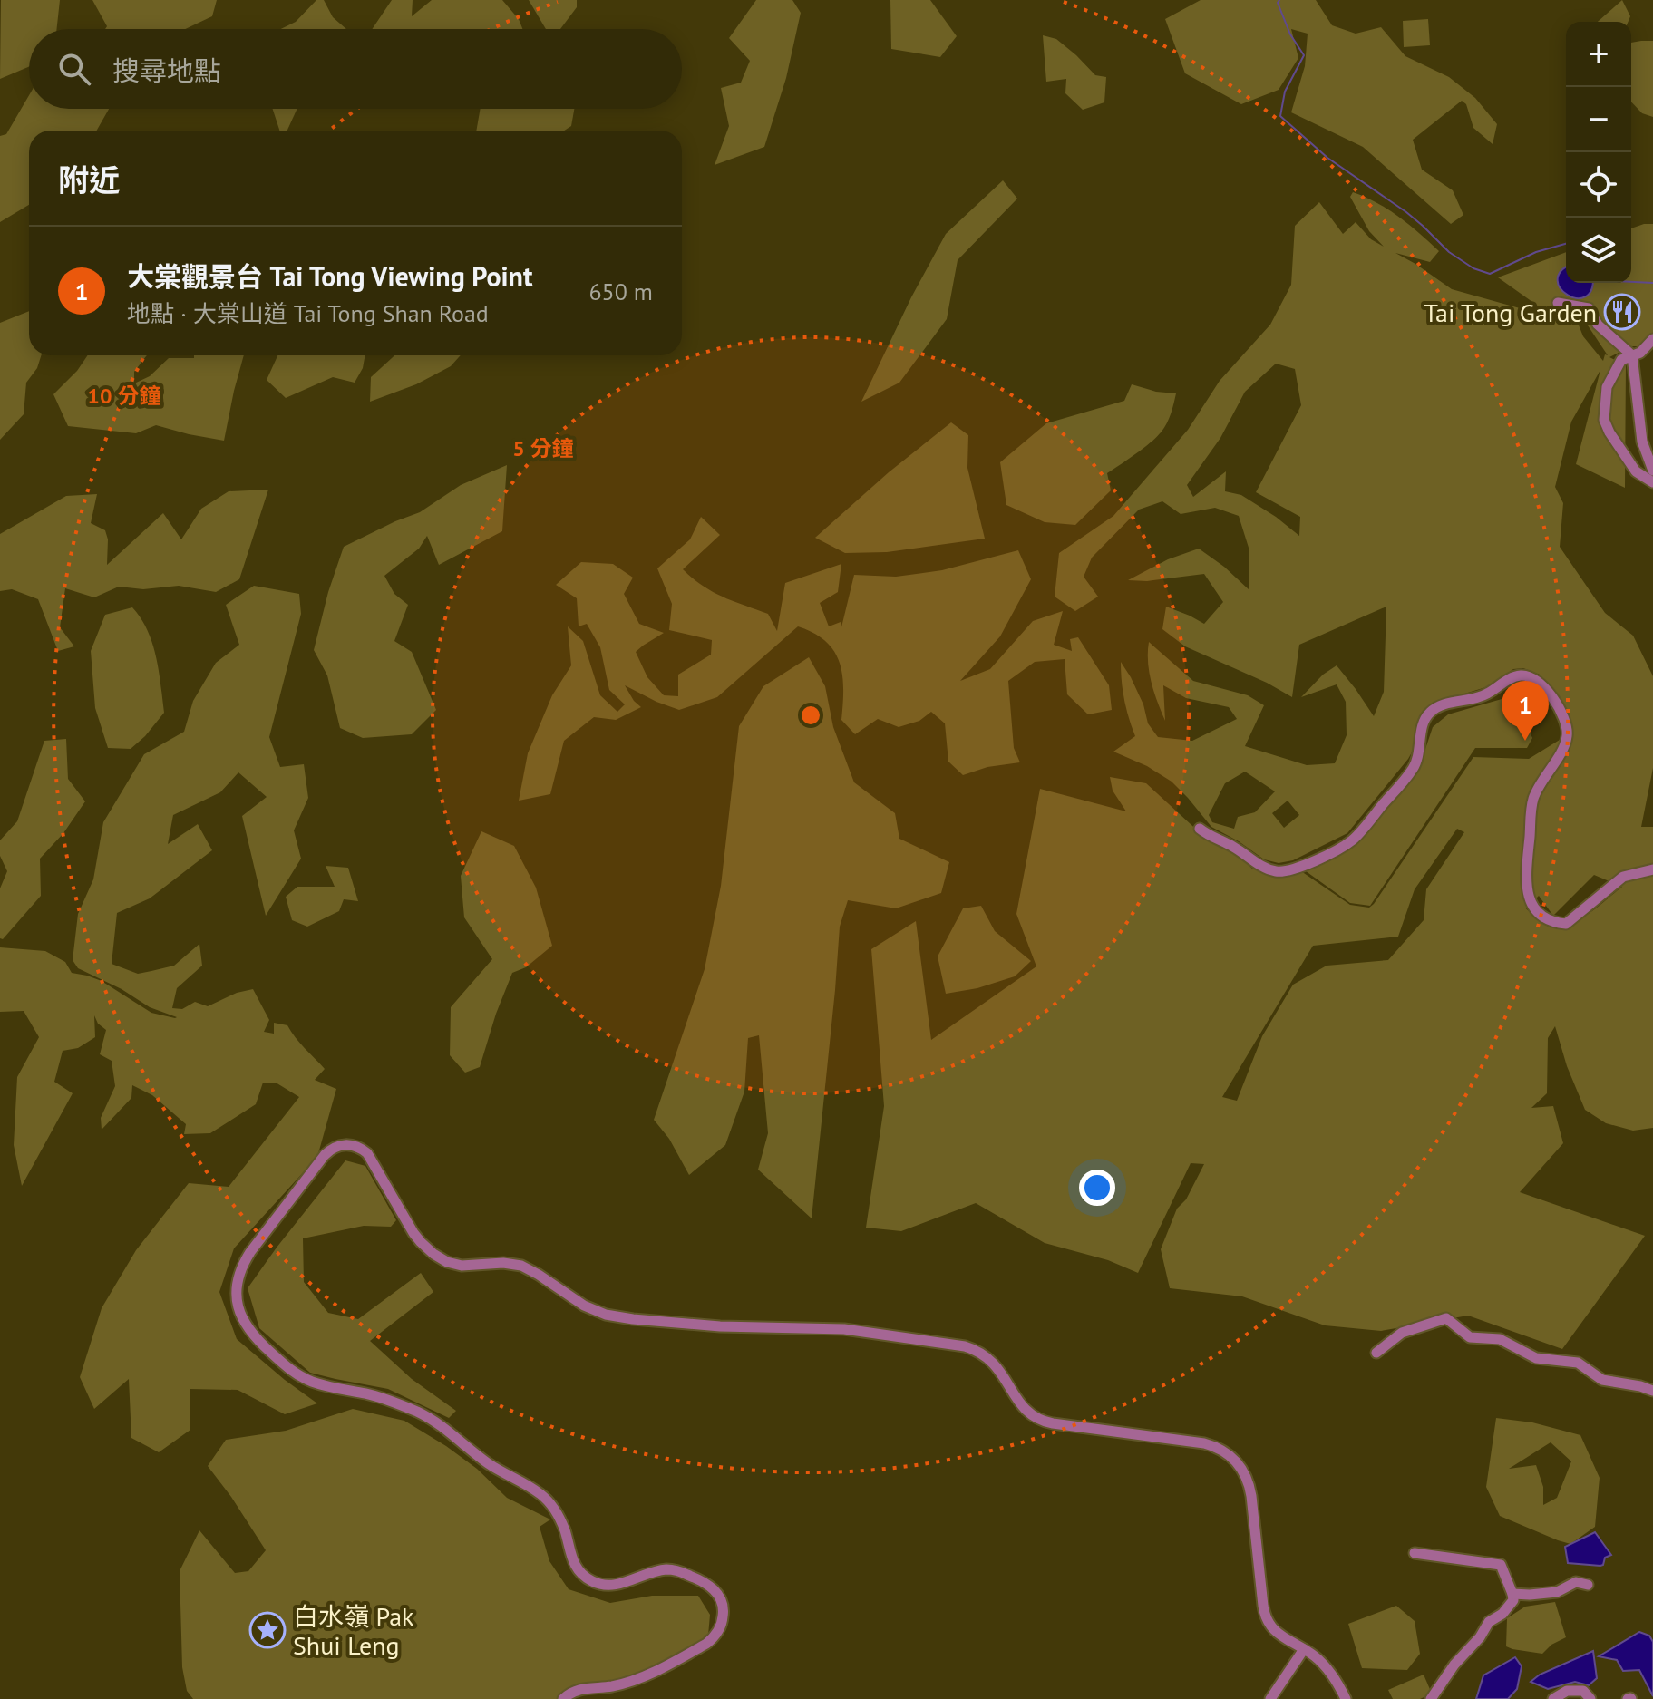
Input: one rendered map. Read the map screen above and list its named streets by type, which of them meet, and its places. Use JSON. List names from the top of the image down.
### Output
{
  "places": {
    "restaurant": ["Tai Tong Garden"],
    "place": ["白水嶺 Pak Shui Leng"]
  },
  "page": {
    "map_buttons": ["+", "−"],
    "search": "搜尋地點",
    "heading": "附近",
    "list": [
      {
        "mark": "1",
        "name": "大棠觀景台 Tai Tong Viewing Point",
        "note": "地點 · 大棠山道 Tai Tong Shan Road",
        "value": "650 m"
      }
    ],
    "pins": "1"
  },
  "rings": ["10 分鐘", "5 分鐘"]
}
